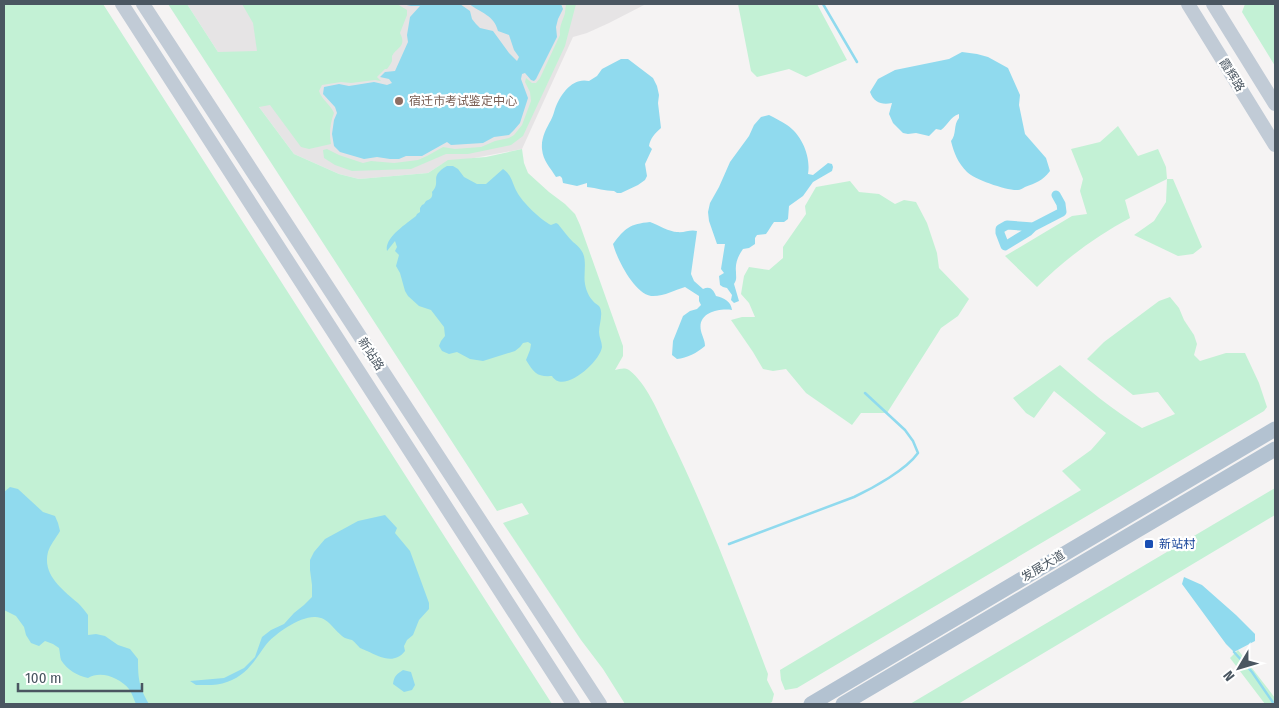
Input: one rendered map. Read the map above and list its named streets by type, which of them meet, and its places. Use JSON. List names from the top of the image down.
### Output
{
  "streets": {
    "main road": ["发展大道"],
    "street": ["霞辉路", "新站路"]
  },
  "places": {
    "other": ["宿迁市考试鉴定中心"],
    "transit": ["新站村"]
  },
  "scale_bar": "100 m",
  "north": "bottom left"
}
